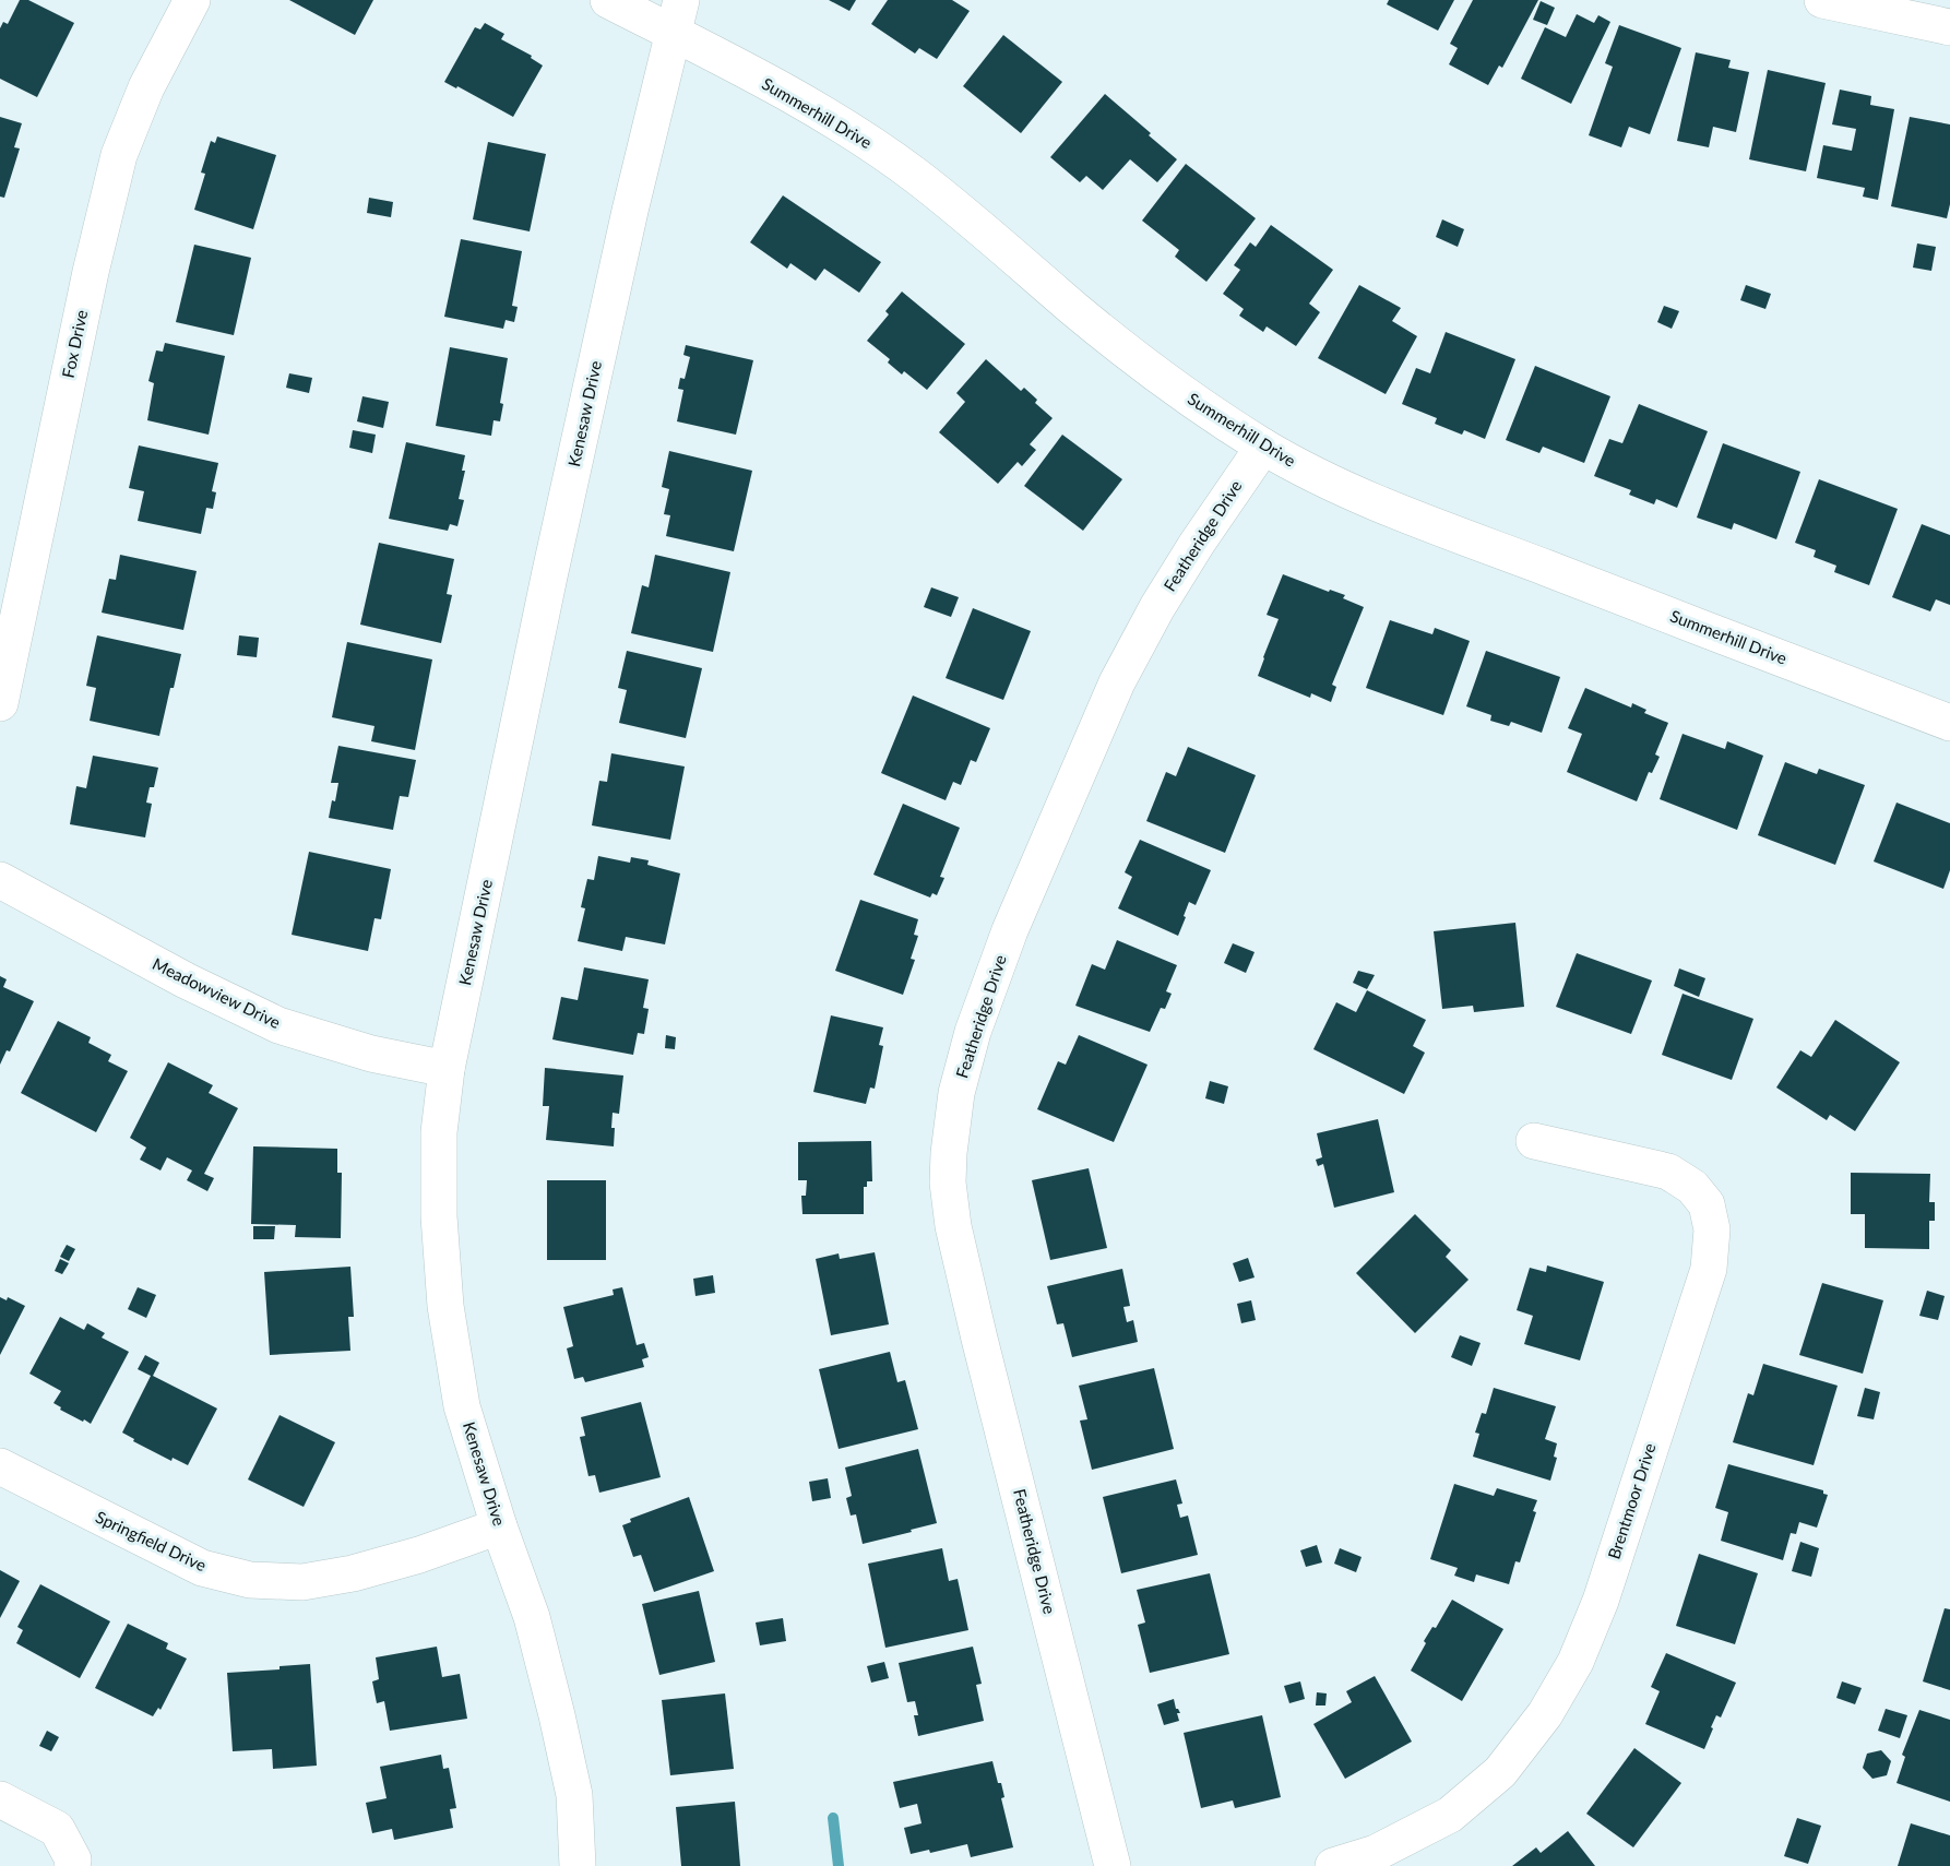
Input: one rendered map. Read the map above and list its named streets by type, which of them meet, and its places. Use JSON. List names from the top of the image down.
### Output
{
  "streets": {
    "street": [
      "Summerhill Drive",
      "Fox Drive",
      "Kenesaw Drive",
      "Featheridge Drive",
      "Meadowview Drive",
      "Brentmoor Drive",
      "Springfield Drive"
    ]
  },
  "crossings": [
    ["Summerhill Drive", "Kenesaw Drive"],
    ["Summerhill Drive", "Featheridge Drive"],
    ["Kenesaw Drive", "Meadowview Drive"],
    ["Kenesaw Drive", "Springfield Drive"]
  ]
}
